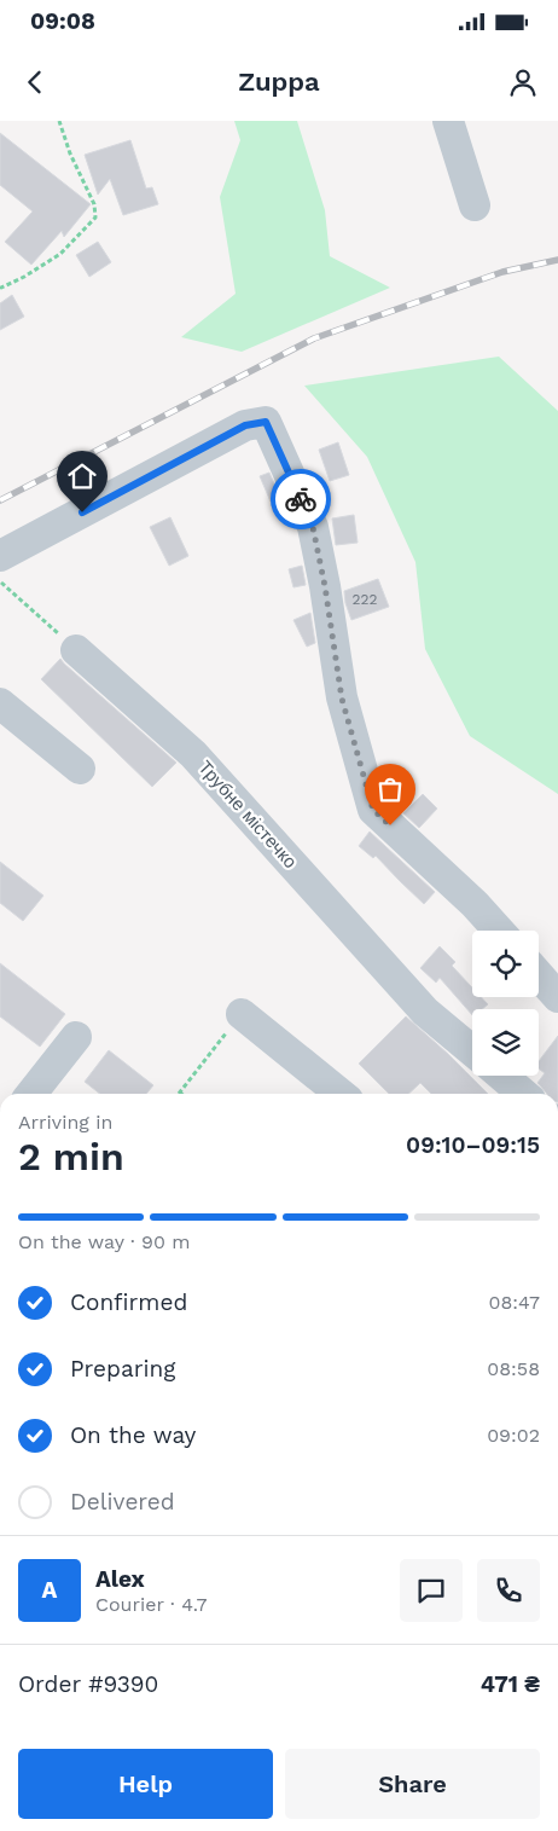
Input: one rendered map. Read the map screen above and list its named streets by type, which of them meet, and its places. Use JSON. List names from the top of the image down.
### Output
{
  "streets": {
    "street": ["Трубне містечко"]
  },
  "house_numbers": ["222"],
  "page": {
    "status": "09:08",
    "header": "Zuppa",
    "heading": ["2 min", "Arriving in", "09:10–09:15"],
    "panel": [
      "Alex",
      "Courier · 4.7",
      "Order #9390",
      "471 ₴"
    ],
    "bar": "On the way · 90 m",
    "list": [
      ["Confirmed", "08:47"],
      ["Preparing", "08:58"],
      ["On the way", "09:02"],
      "Delivered"
    ],
    "round": "A",
    "buttons": ["Help", "Share"]
  }
}
